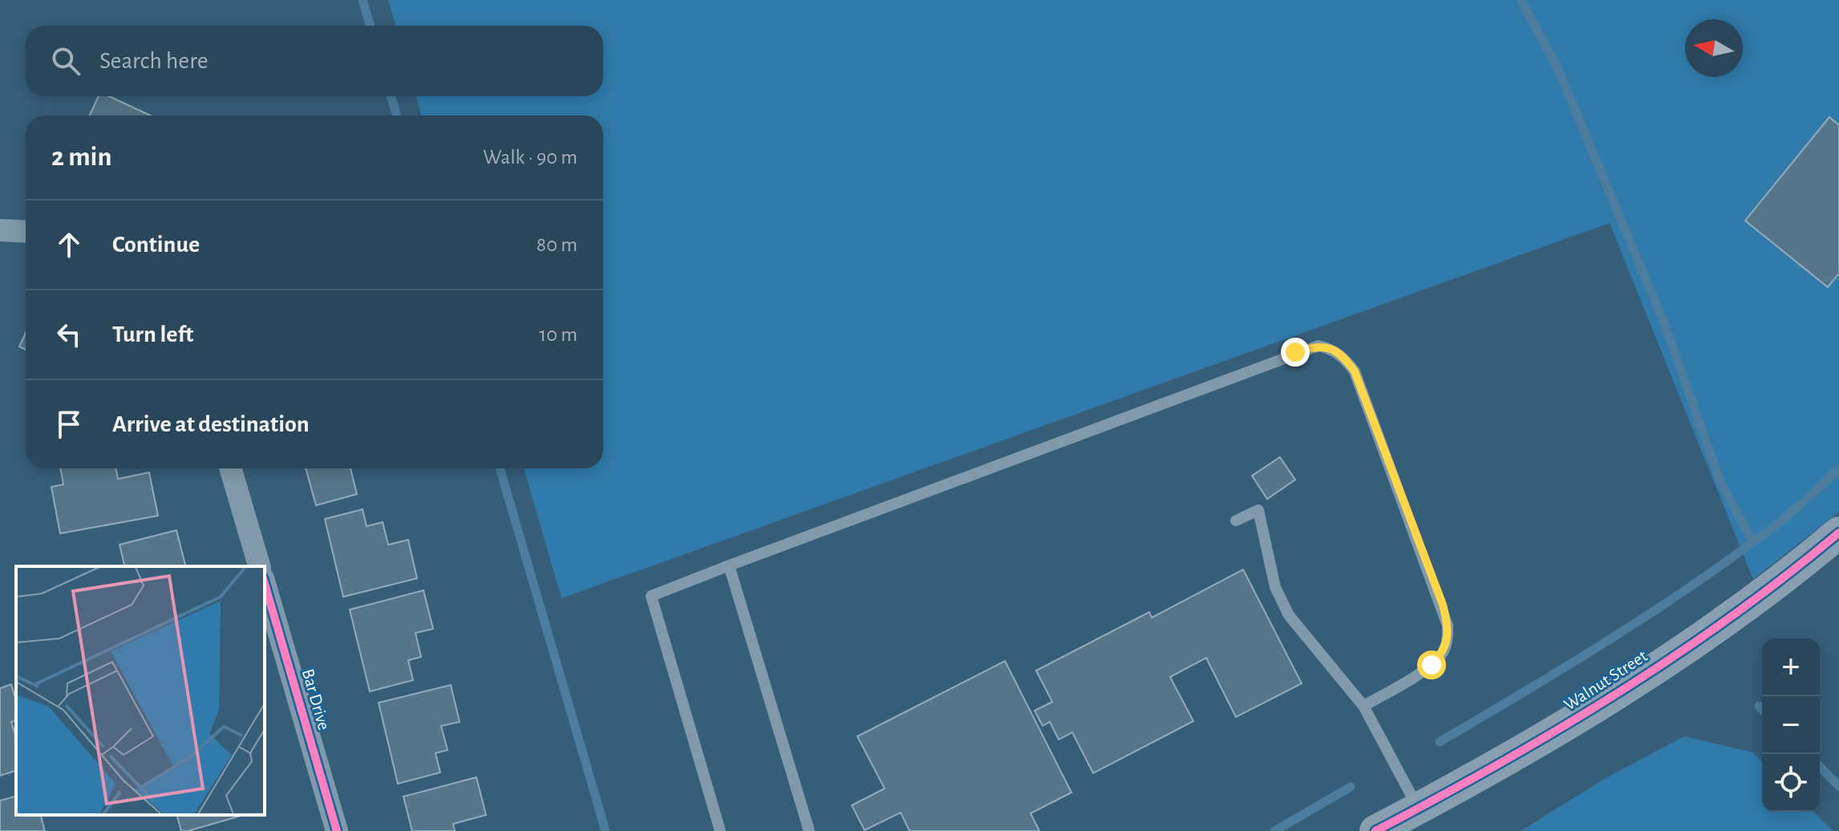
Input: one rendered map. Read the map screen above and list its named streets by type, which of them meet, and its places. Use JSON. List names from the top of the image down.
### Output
{
  "streets": {
    "street": ["Walnut Street", "Bar Drive"]
  },
  "north": "left",
  "page": {
    "search": "Search here",
    "heading": ["2 min", "Walk · 90 m"],
    "list": [
      ["Continue", "80 m"],
      ["Turn left", "10 m"],
      "Arrive at destination"
    ],
    "map_buttons": ["+", "−"]
  }
}
